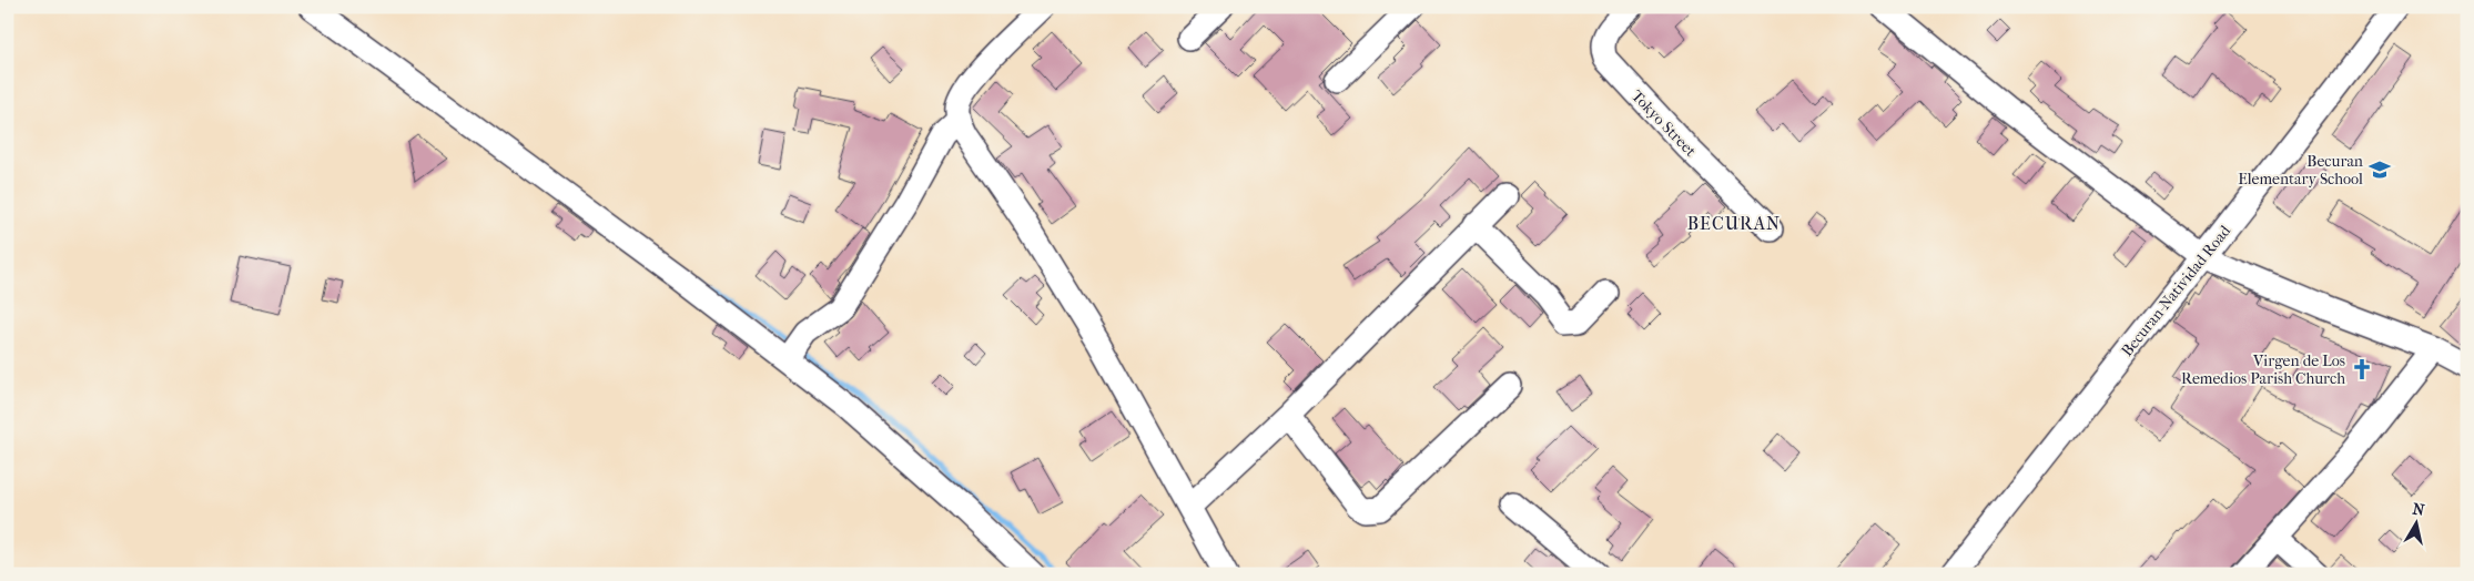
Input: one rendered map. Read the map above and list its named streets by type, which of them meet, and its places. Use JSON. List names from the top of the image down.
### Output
{
  "streets": {
    "street": ["Tokyo Street", "Becuran-Natividad Road"]
  },
  "districts": ["BECURAN"],
  "places": {
    "school or university": ["Becuran Elementary School"],
    "church": ["Virgen de Los Remedios Parish Church"]
  },
  "north": "top"
}
